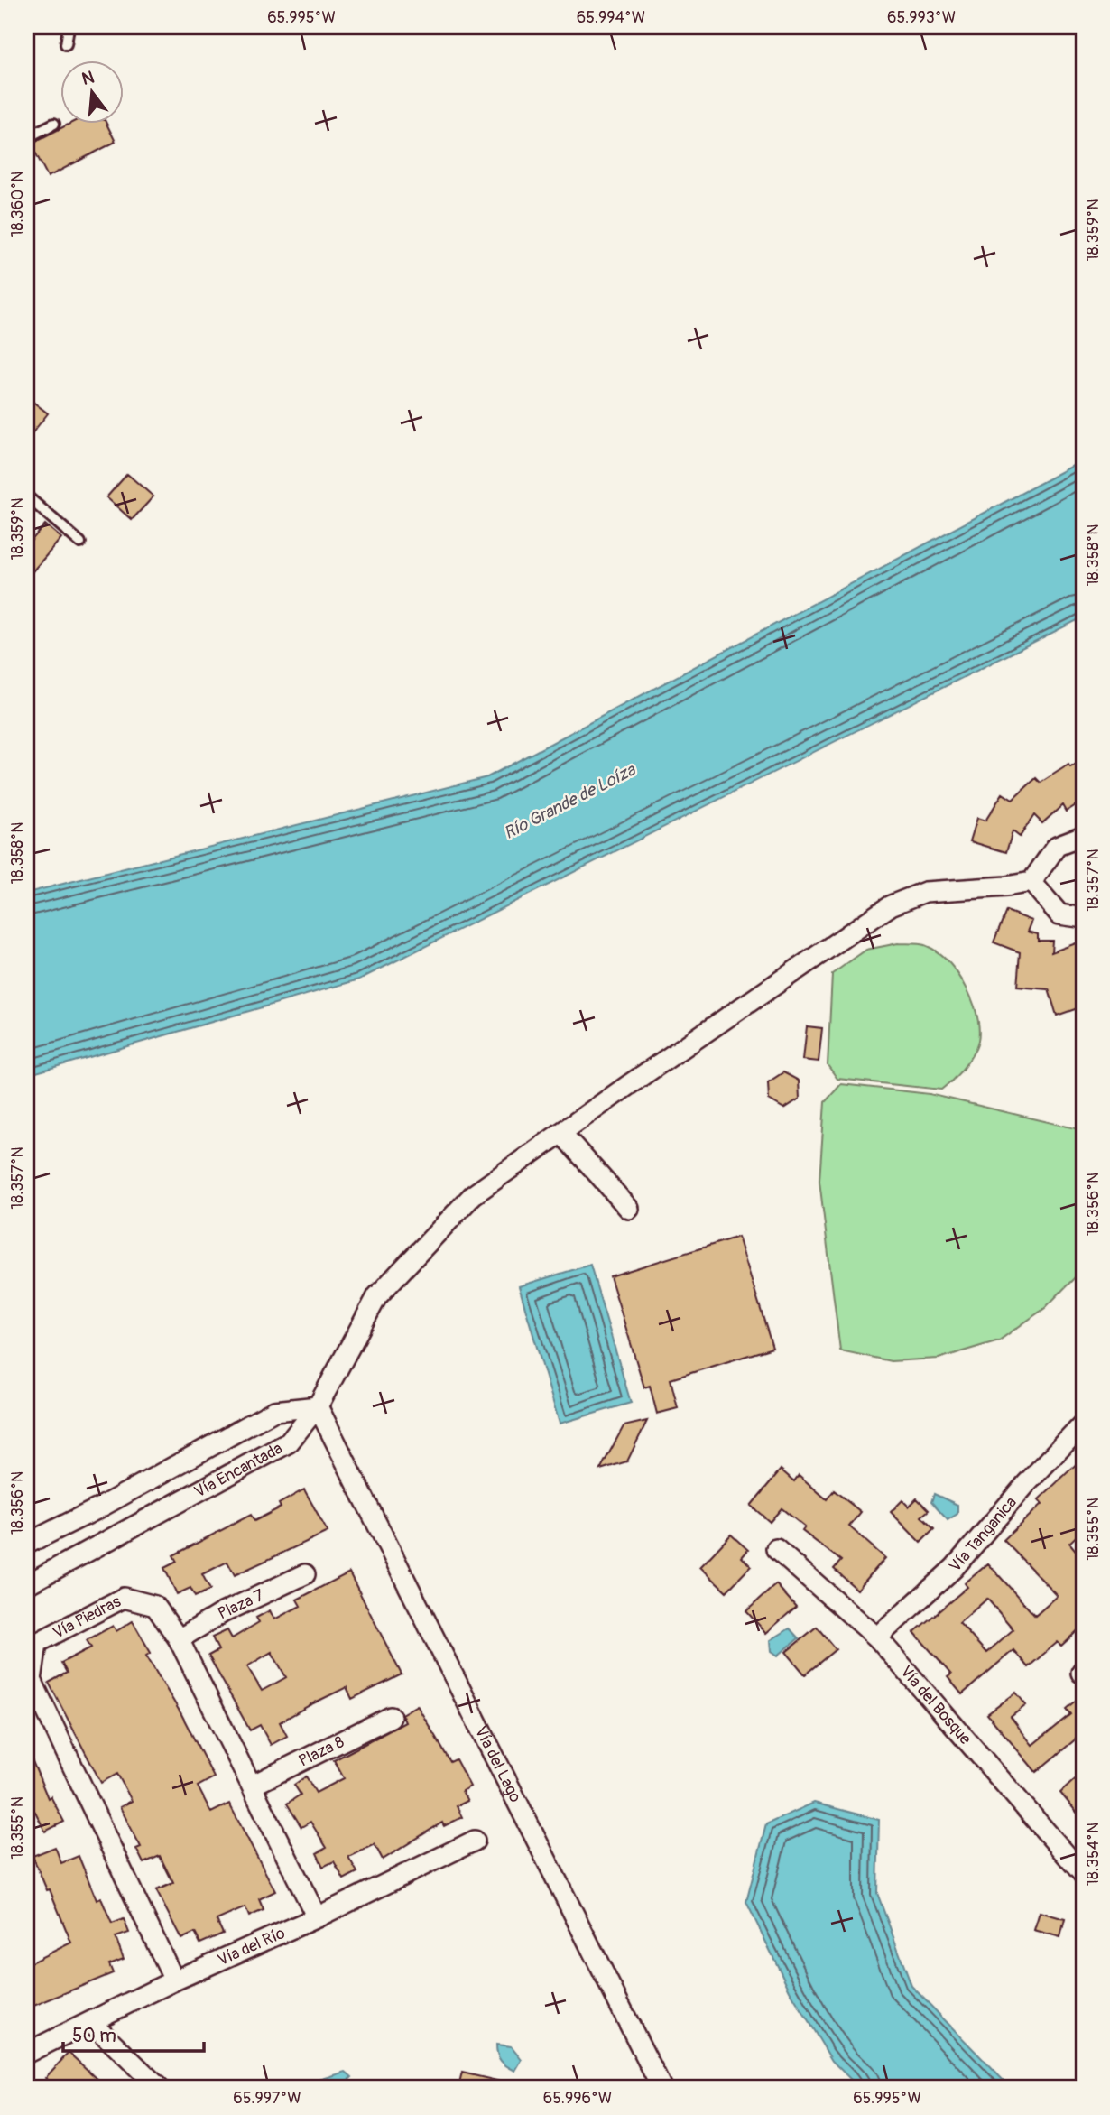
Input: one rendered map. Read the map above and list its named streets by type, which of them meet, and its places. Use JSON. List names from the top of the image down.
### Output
{
  "streets": {
    "street": [
      "Vía Encantada",
      "Vía Tanganica",
      "Plaza 7",
      "Vía Piedras",
      "Vía del Bosque",
      "Plaza 8",
      "Vía del Lago",
      "Vía del Río"
    ]
  },
  "crossings": [
    ["Vía Encantada", "Vía del Lago"],
    ["Vía Tanganica", "Vía del Bosque"],
    ["Plaza 7", "Vía Piedras"],
    ["Vía Piedras", "Plaza 8"],
    ["Vía Piedras", "Vía del Río"]
  ],
  "water": ["Río Grande de Loíza"],
  "scale_bar": "50 m",
  "north": "top",
  "coordinates": [
    "65.995°W",
    "65.994°W",
    "65.993°W",
    "18.360°N",
    "18.359°N",
    "18.358°N",
    "18.357°N",
    "18.356°N",
    "18.355°N",
    "18.354°N",
    "65.997°W",
    "65.996°W"
  ]
}
